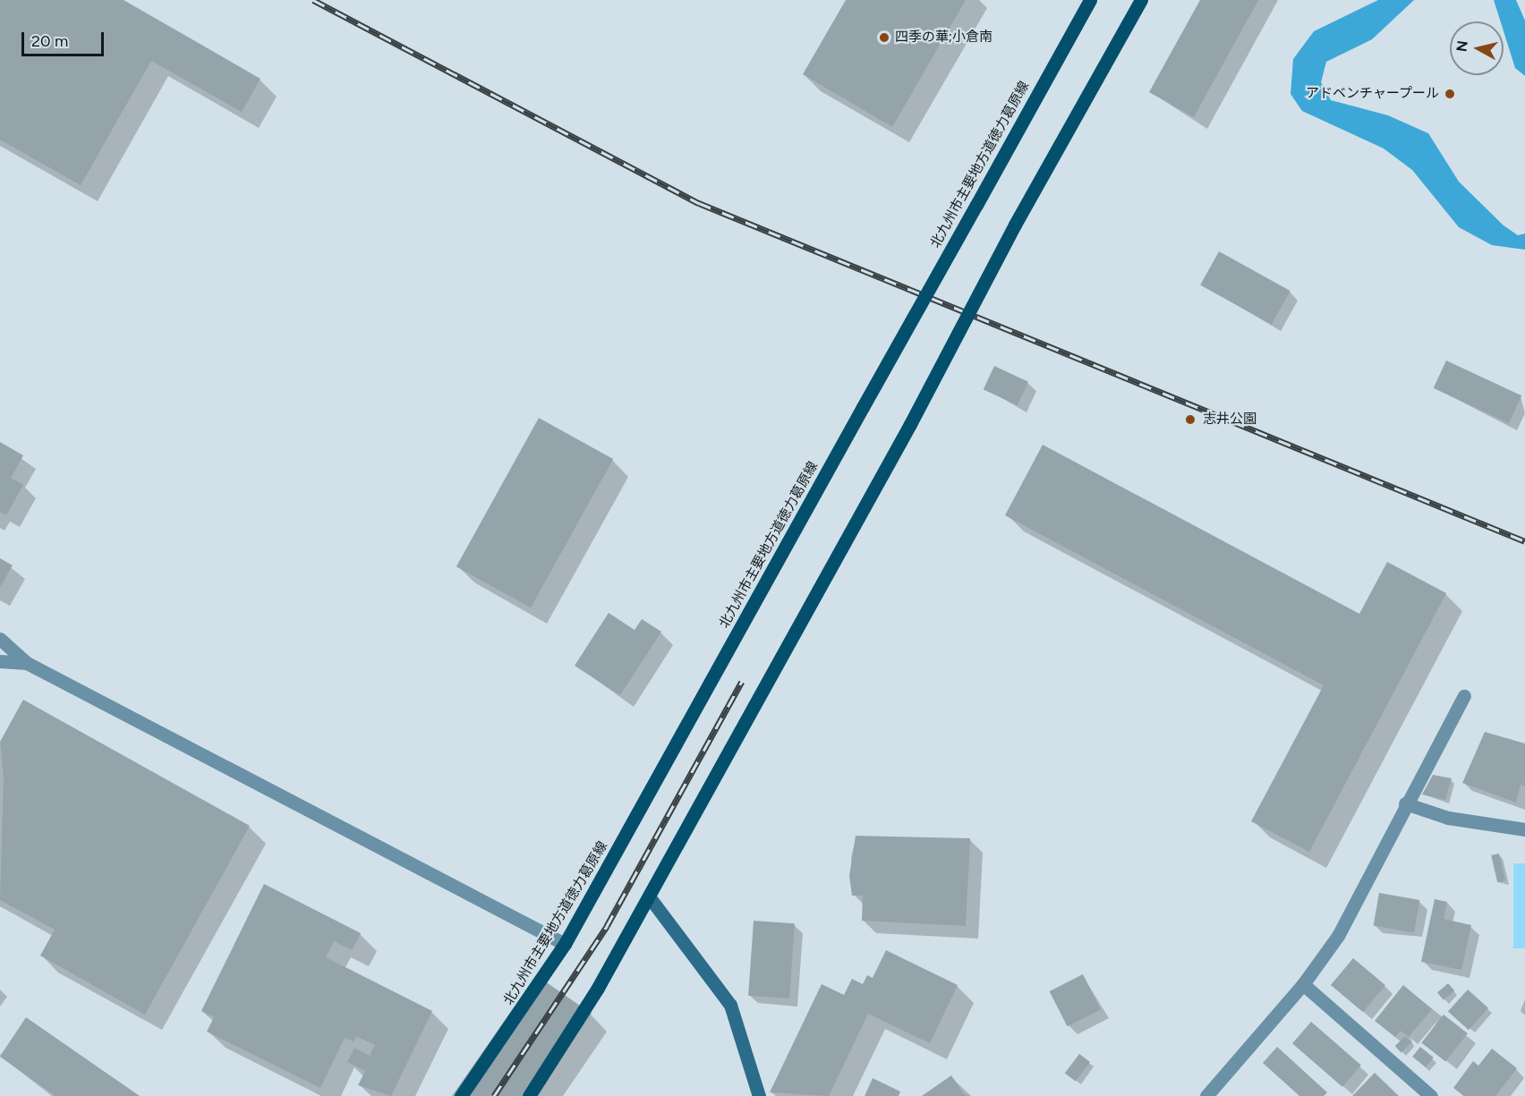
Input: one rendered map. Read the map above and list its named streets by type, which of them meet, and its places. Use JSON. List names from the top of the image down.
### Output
{
  "streets": {
    "main road": ["北九州市主要地方道徳力葛原線"]
  },
  "places": ["四季の華;小倉南", "アドベンチャープール", "志井公園"],
  "scale_bar": "20 m",
  "north": "left"
}
